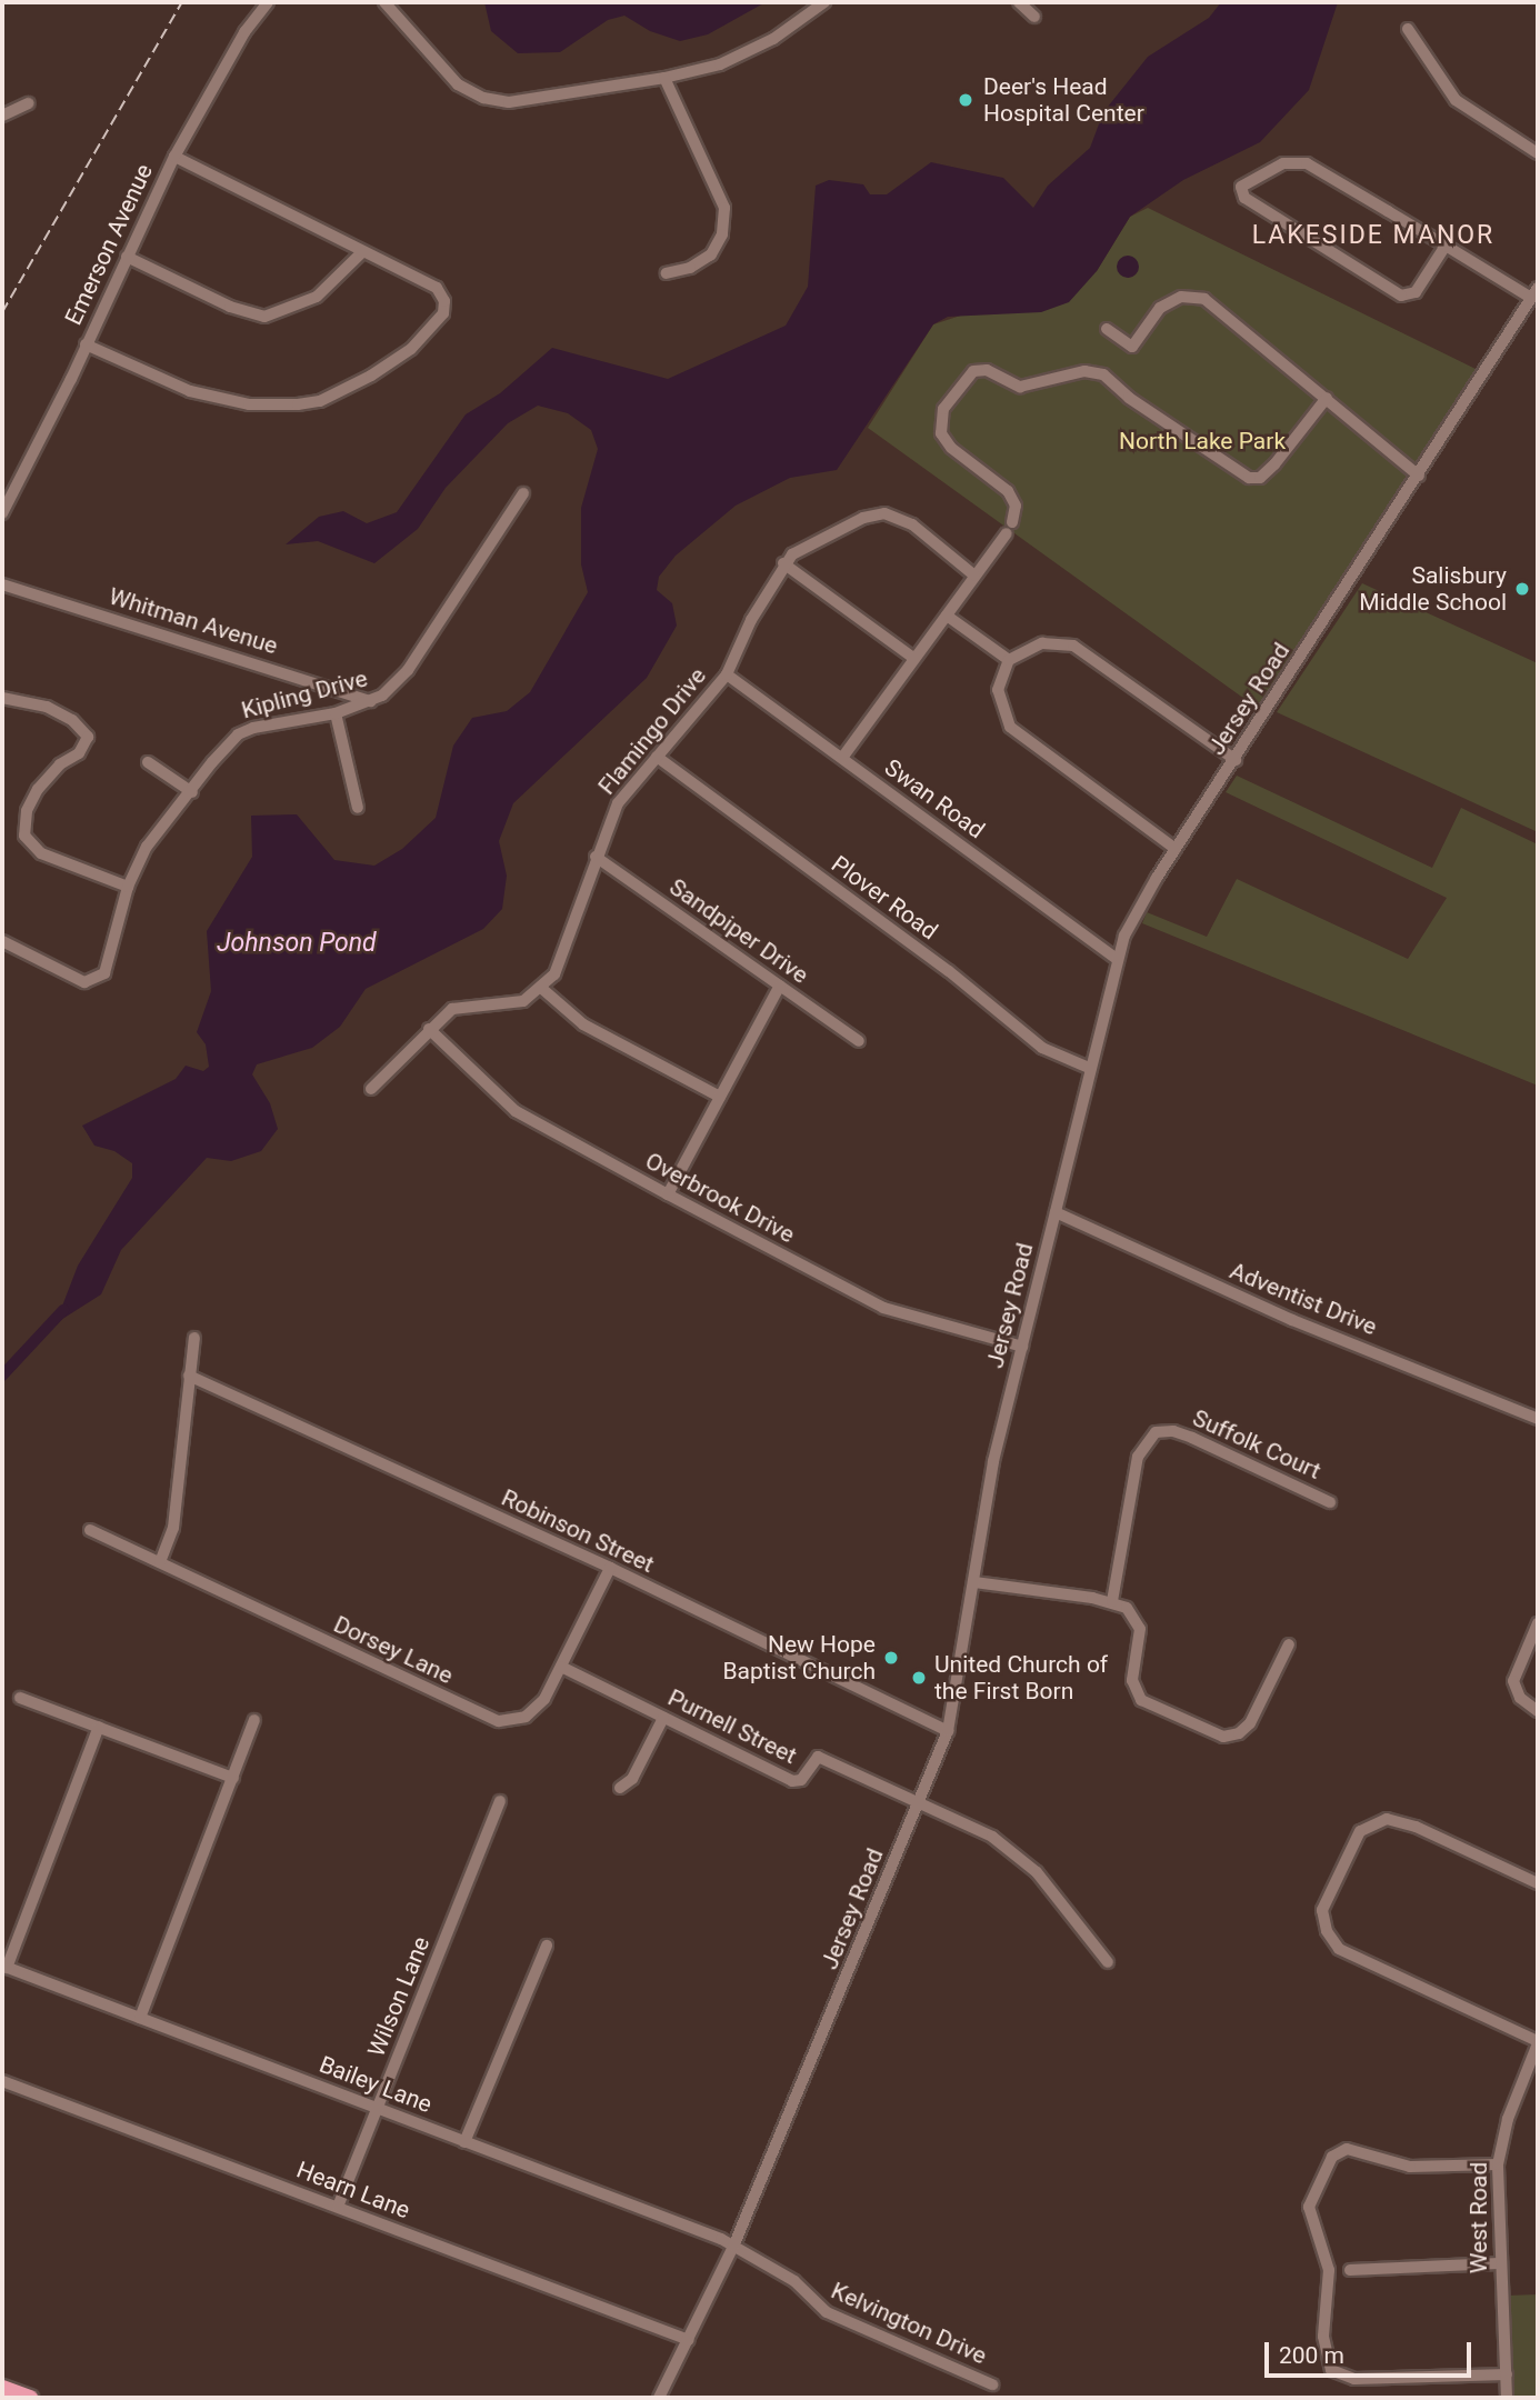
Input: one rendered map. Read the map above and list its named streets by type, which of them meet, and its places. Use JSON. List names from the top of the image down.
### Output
{
  "streets": {
    "street": [
      "Emerson Avenue",
      "Whitman Avenue",
      "Kipling Drive",
      "Jersey Road",
      "Flamingo Drive",
      "Swan Road",
      "Plover Road",
      "Sandpiper Drive",
      "Overbrook Drive",
      "Adventist Drive",
      "Suffolk Court",
      "Robinson Street",
      "Dorsey Lane",
      "Purnell Street",
      "Wilson Lane",
      "Bailey Lane",
      "Hearn Lane",
      "West Road",
      "Kelvington Drive"
    ]
  },
  "crossings": [
    ["Whitman Avenue", "Kipling Drive"],
    ["Jersey Road", "Swan Road"],
    ["Jersey Road", "Plover Road"],
    ["Jersey Road", "Overbrook Drive"],
    ["Jersey Road", "Adventist Drive"],
    ["Jersey Road", "Robinson Street"],
    ["Jersey Road", "Purnell Street"],
    ["Jersey Road", "Bailey Lane"],
    ["Jersey Road", "Hearn Lane"],
    ["Jersey Road", "Kelvington Drive"],
    ["Flamingo Drive", "Swan Road"],
    ["Flamingo Drive", "Plover Road"],
    ["Flamingo Drive", "Sandpiper Drive"],
    ["Flamingo Drive", "Overbrook Drive"],
    ["Robinson Street", "Dorsey Lane"],
    ["Dorsey Lane", "Purnell Street"],
    ["Wilson Lane", "Bailey Lane"],
    ["Wilson Lane", "Hearn Lane"],
    ["Bailey Lane", "Kelvington Drive"]
  ],
  "districts": ["LAKESIDE MANOR"],
  "water": ["Johnson Pond"],
  "parks": ["North Lake Park"],
  "places": [
    "Deer's Head Hospital Center",
    "Salisbury Middle School",
    "New Hope Baptist Church",
    "United Church of the First Born"
  ],
  "scale_bar": "200 m"
}
